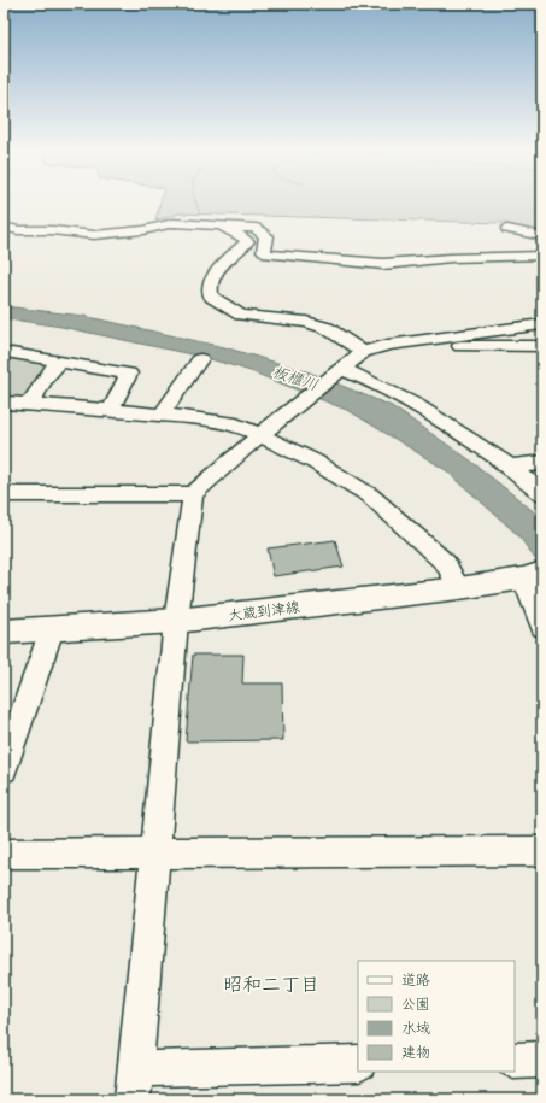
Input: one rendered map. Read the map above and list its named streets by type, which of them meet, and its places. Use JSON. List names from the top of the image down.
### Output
{
  "streets": {
    "main road": ["大蔵到津線"]
  },
  "districts": ["昭和二丁目"],
  "water": ["板櫃川"],
  "legend": [
    "道路",
    "公園",
    "水域",
    "建物"
  ]
}
